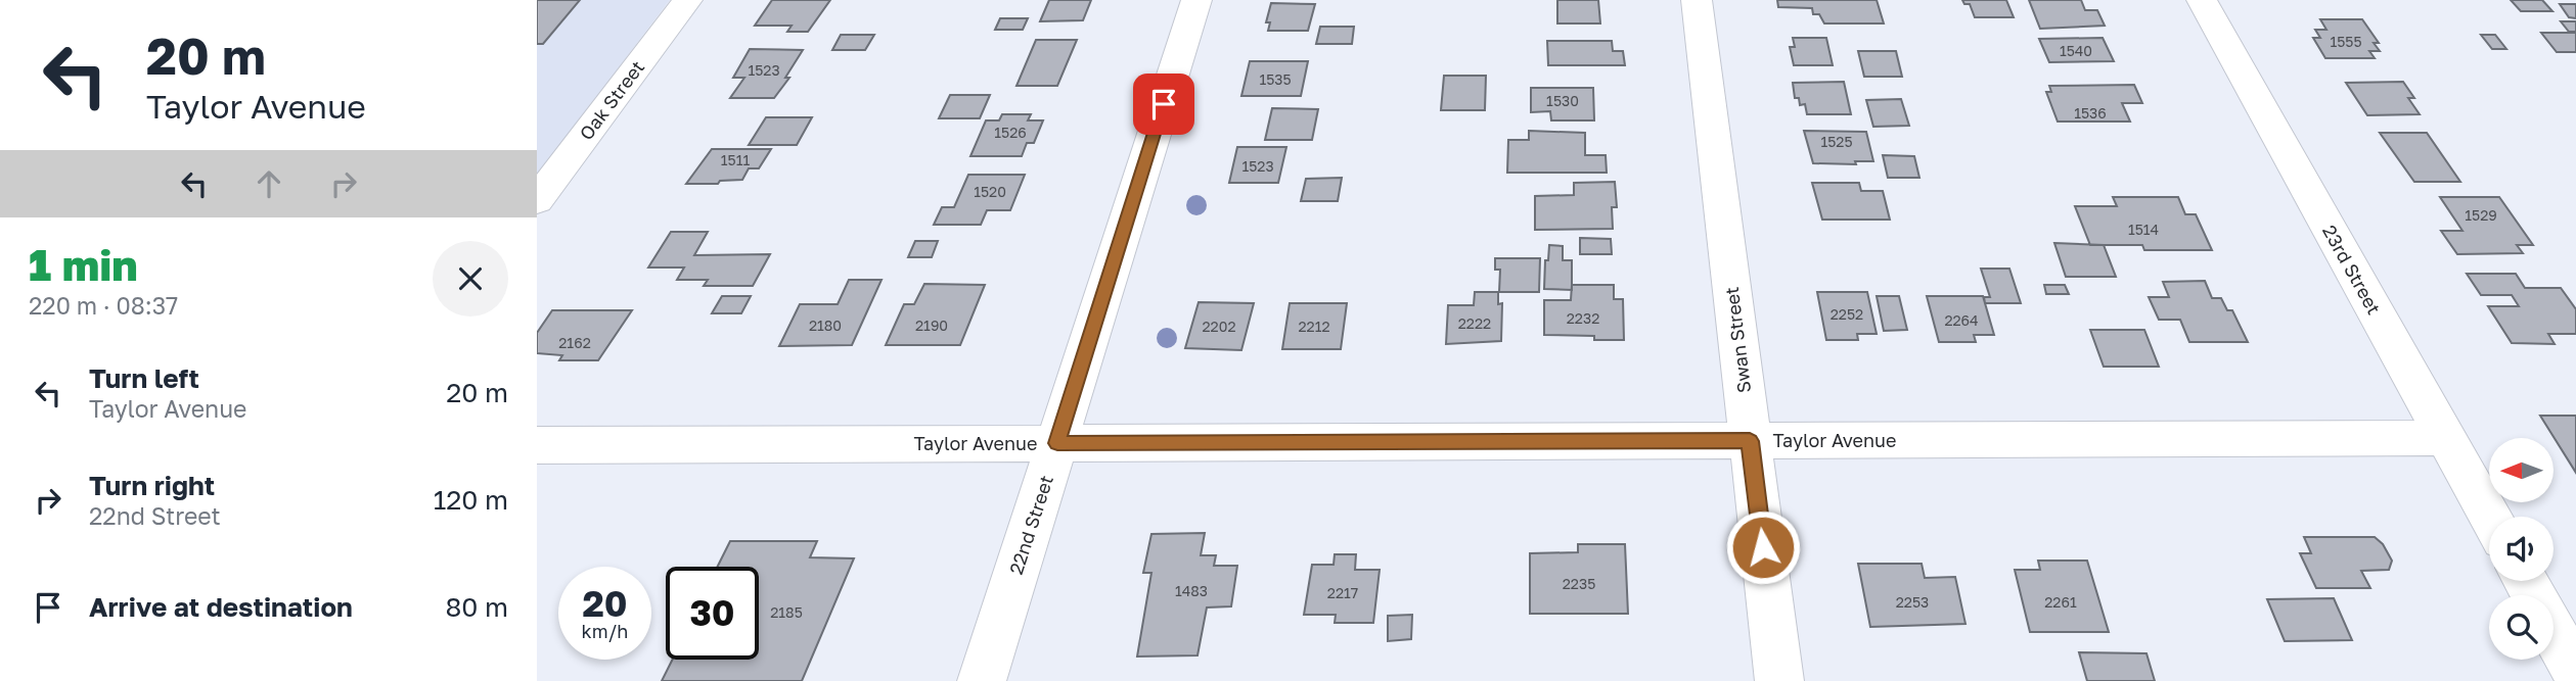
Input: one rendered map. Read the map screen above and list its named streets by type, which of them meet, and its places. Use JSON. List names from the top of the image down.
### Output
{
  "streets": {
    "street": [
      "Oak Street",
      "23rd Street",
      "Swan Street",
      "Taylor Avenue",
      "22nd Street"
    ]
  },
  "crossings": [
    ["23rd Street", "Taylor Avenue"],
    ["Swan Street", "Taylor Avenue"],
    ["Taylor Avenue", "22nd Street"]
  ],
  "house_numbers": [
    "1555",
    "1540",
    "1523",
    "1535",
    "1530",
    "1536",
    "1526",
    "1525",
    "1511",
    "1523",
    "1520",
    "1529",
    "1514",
    "2252",
    "2232",
    "2264",
    "2222",
    "2180",
    "2190",
    "2202",
    "2212",
    "2162",
    "2235",
    "1483",
    "2217",
    "2253",
    "2261",
    "2185"
  ],
  "north": "left",
  "page": {
    "turn": ["20 m", "Taylor Avenue"],
    "heading": ["1 min", "220 m · 08:37"],
    "list": [
      {
        "name": "Turn left",
        "note": "Taylor Avenue",
        "value": "20 m"
      },
      {
        "name": "Turn right",
        "note": "22nd Street",
        "value": "120 m"
      },
      {
        "name": "Arrive at destination",
        "value": "80 m"
      }
    ],
    "speed": "20 km/h",
    "limit": "30"
  }
}
